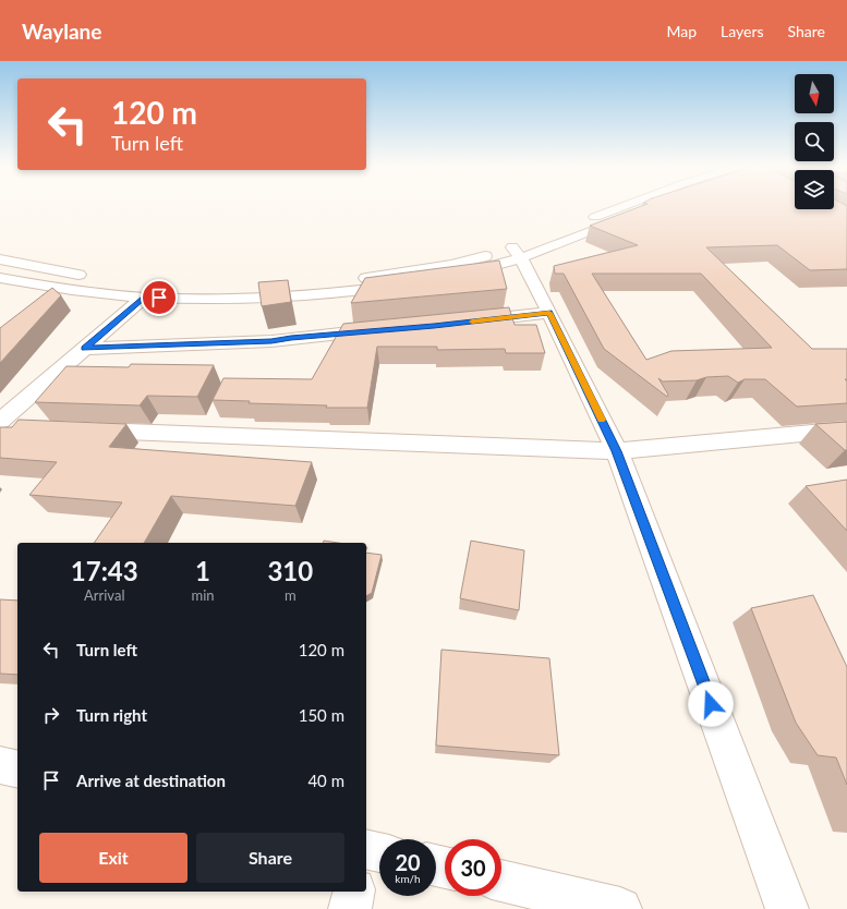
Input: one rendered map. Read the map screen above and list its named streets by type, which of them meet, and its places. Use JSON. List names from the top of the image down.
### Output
{
  "north": "bottom",
  "page": {
    "header": "Waylane",
    "nav": ["Map", "Layers", "Share"],
    "turn": ["120 m", "Turn left"],
    "eta": [
      "17:43",
      "Arrival",
      "1",
      "min",
      "310",
      "m"
    ],
    "list": [
      {
        "name": "Turn left",
        "value": "120 m"
      },
      {
        "name": "Turn right",
        "value": "150 m"
      },
      {
        "name": "Arrive at destination",
        "value": "40 m"
      }
    ],
    "buttons": ["Exit", "Share"],
    "speed": "20 km/h",
    "limit": "30"
  }
}
